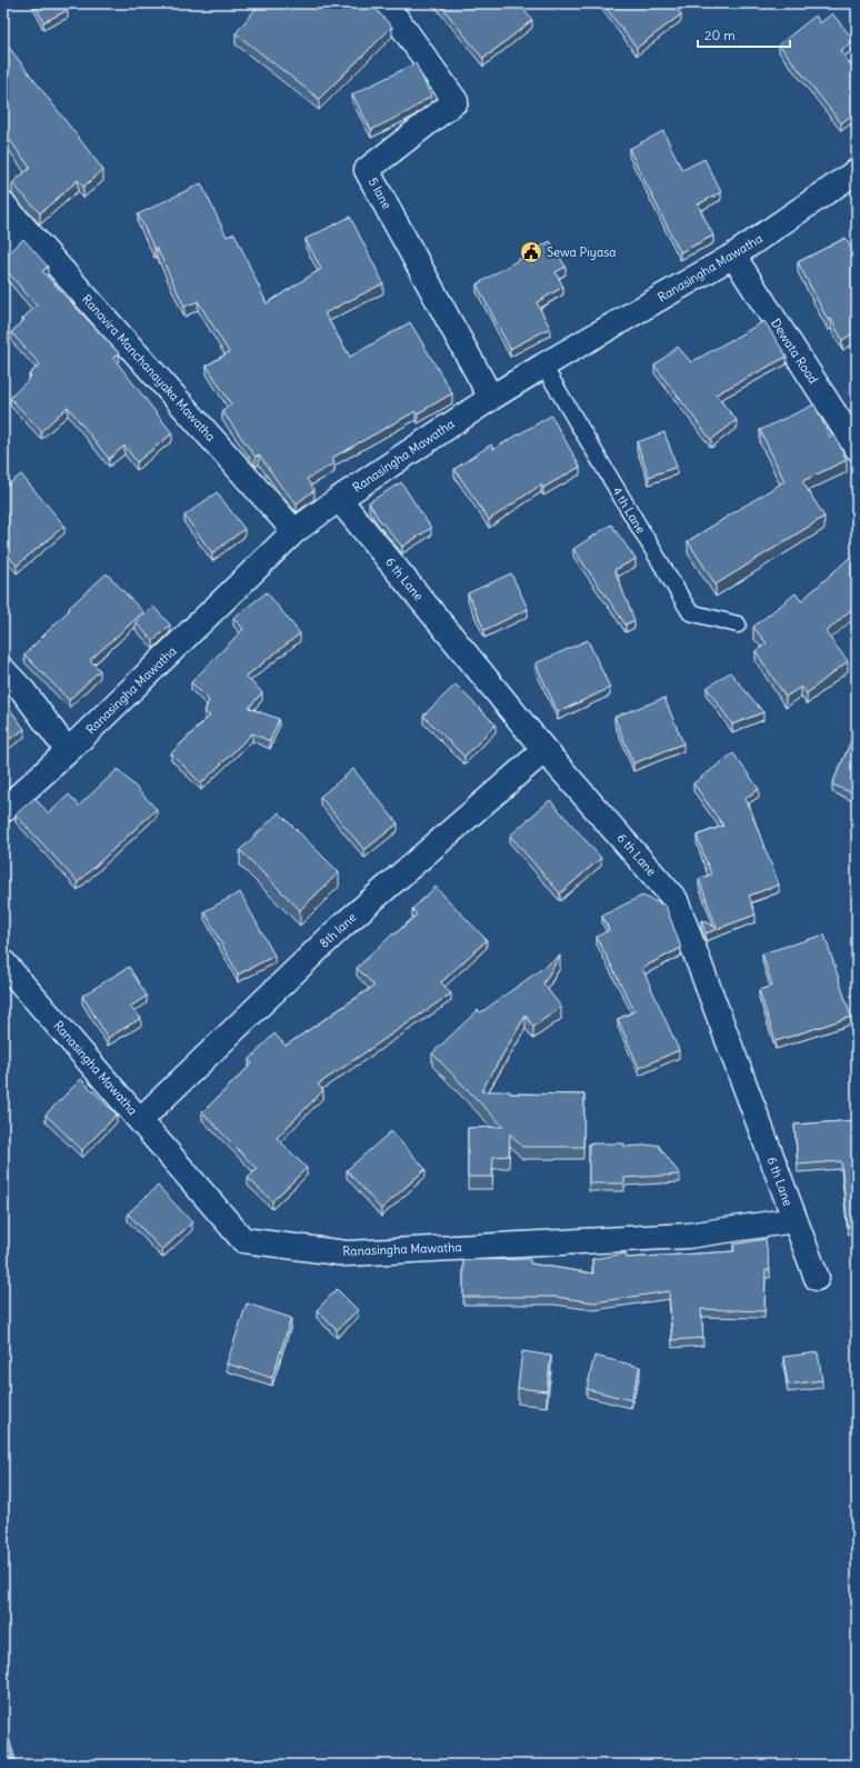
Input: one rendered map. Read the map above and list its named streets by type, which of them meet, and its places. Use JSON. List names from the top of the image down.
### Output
{
  "streets": {
    "street": [
      "5 lane",
      "Ranasingha Mawatha",
      "Dewata Road",
      "Ranavira Manchanayaka Mawatha",
      "6 th Lane",
      "8th lane"
    ],
    "lane": ["4 th Lane"]
  },
  "crossings": [
    ["5 lane", "Ranasingha Mawatha"],
    ["Ranasingha Mawatha", "Dewata Road"],
    ["Ranasingha Mawatha", "Ranavira Manchanayaka Mawatha"],
    ["Ranasingha Mawatha", "4 th Lane"],
    ["Ranasingha Mawatha", "6 th Lane"],
    ["Ranasingha Mawatha", "8th lane"],
    ["6 th Lane", "8th lane"]
  ],
  "places": {
    "public building": ["Sewa Piyasa"]
  },
  "scale_bar": "20 m"
}
